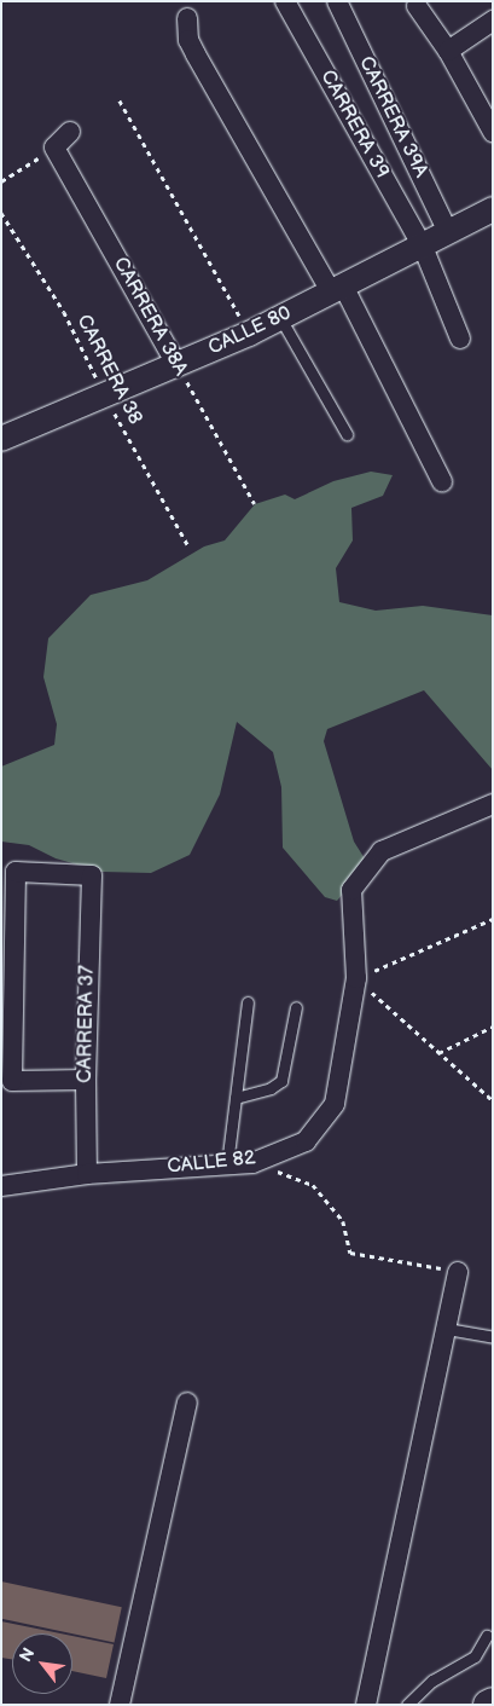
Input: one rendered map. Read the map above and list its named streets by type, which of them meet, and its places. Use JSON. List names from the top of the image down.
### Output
{
  "streets": {
    "street": [
      "CARRERA 39A",
      "CARRERA 39",
      "CARRERA 38A",
      "CALLE 80",
      "CARRERA 37",
      "CALLE 82"
    ],
    "path": ["CARRERA 38"]
  },
  "crossings": [
    ["CARRERA 39A", "CALLE 80"],
    ["CARRERA 39", "CALLE 80"],
    ["CARRERA 38A", "CALLE 80"],
    ["CALLE 80", "CARRERA 38"],
    ["CARRERA 37", "CALLE 82"]
  ],
  "north": "top left"
}
